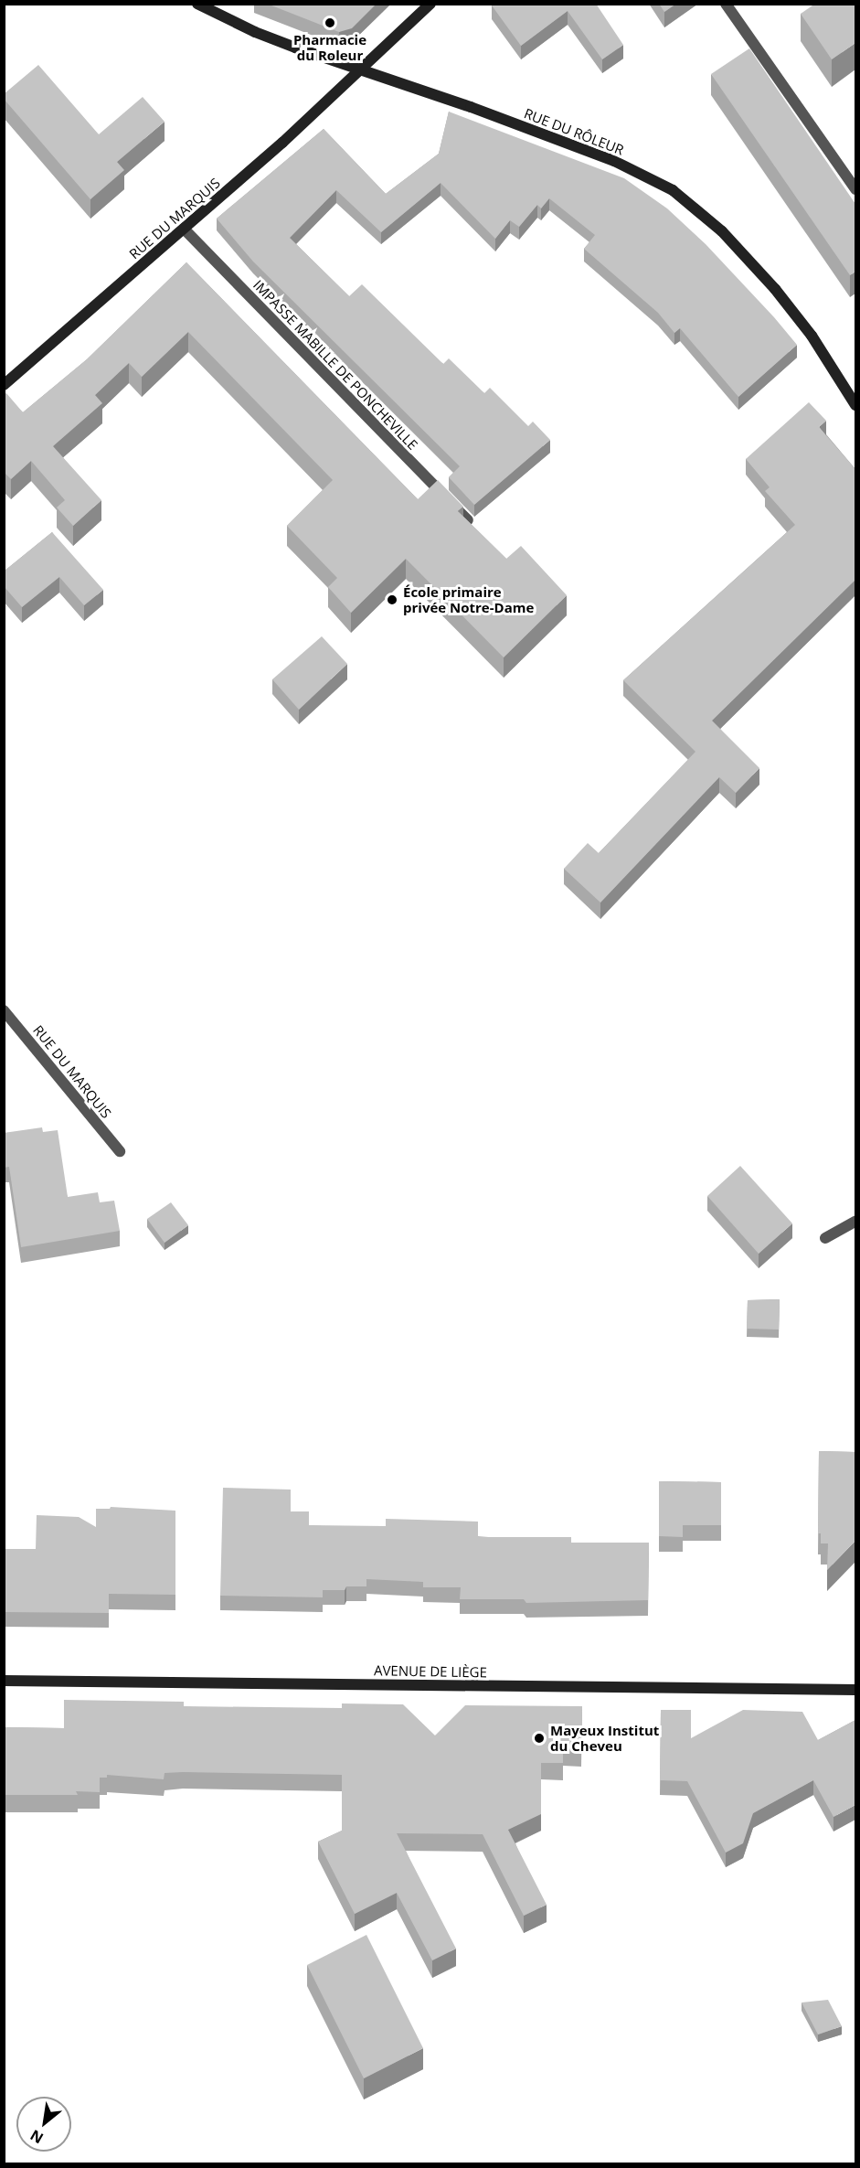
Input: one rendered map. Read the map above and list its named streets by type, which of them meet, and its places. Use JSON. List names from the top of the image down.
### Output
{
  "streets": {
    "main road": ["RUE DU RÔLEUR", "RUE DU MARQUIS", "AVENUE DE LIÈGE"],
    "street": ["IMPASSE MABILLE DE PONCHEVILLE"]
  },
  "crossings": [
    ["RUE DU RÔLEUR", "RUE DU MARQUIS"],
    ["RUE DU MARQUIS", "IMPASSE MABILLE DE PONCHEVILLE"]
  ],
  "places": ["Pharmacie du Roleur", "École primaire privée Notre-Dame", "Mayeux Institut du Cheveu"],
  "north": "bottom left"
}
